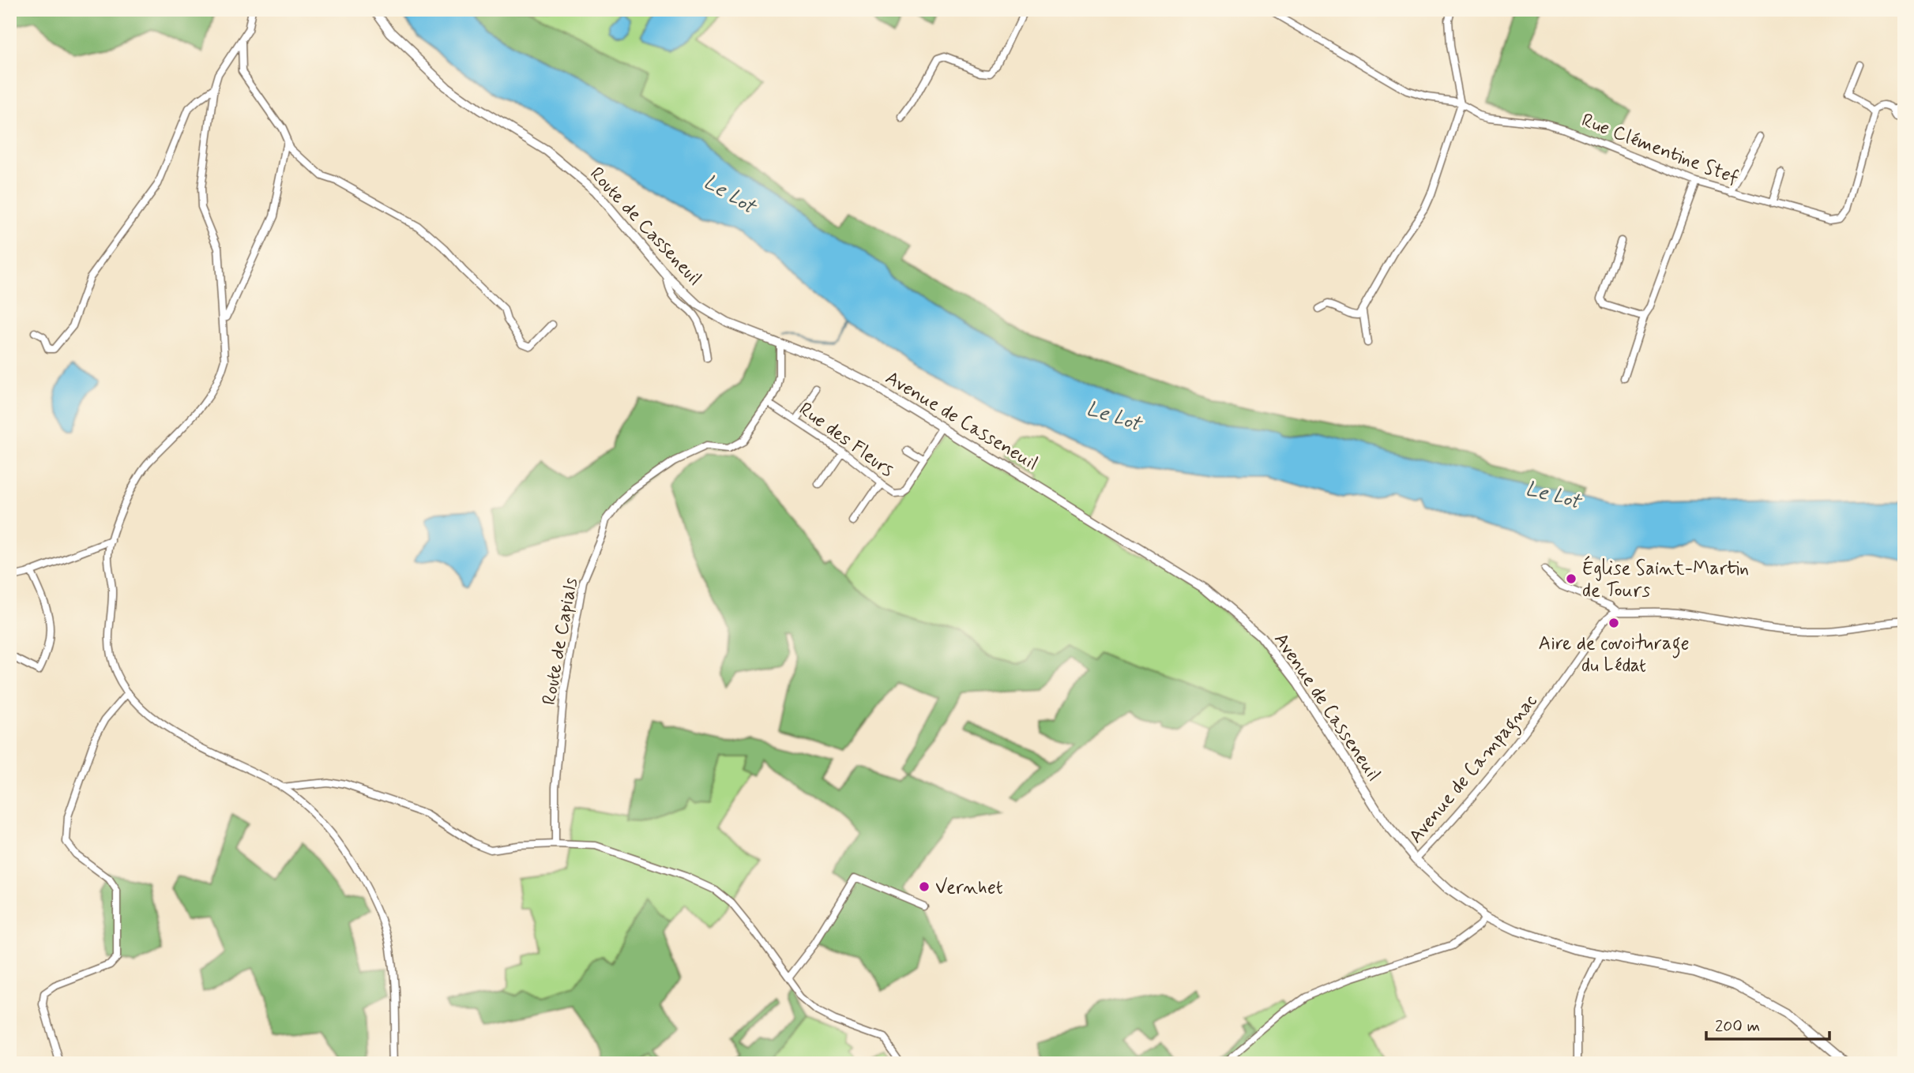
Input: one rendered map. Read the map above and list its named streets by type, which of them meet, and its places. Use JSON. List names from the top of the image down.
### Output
{
  "streets": {
    "main road": ["Route de Casseneuil", "Avenue de Casseneuil"],
    "street": [
      "Rue Clémentine Stef",
      "Rue des Fleurs",
      "Route de Capials",
      "Avenue de Campagnac"
    ]
  },
  "crossings": [
    ["Route de Casseneuil", "Avenue de Casseneuil"],
    ["Route de Casseneuil", "Route de Capials"],
    ["Avenue de Casseneuil", "Rue des Fleurs"],
    ["Avenue de Casseneuil", "Route de Capials"],
    ["Avenue de Casseneuil", "Avenue de Campagnac"],
    ["Rue des Fleurs", "Route de Capials"]
  ],
  "water": ["Le Lot"],
  "places": ["Église Saint-Martin de Tours", "Aire de covoiturage du Lédat", "Vernhet"],
  "scale_bar": "200 m"
}
